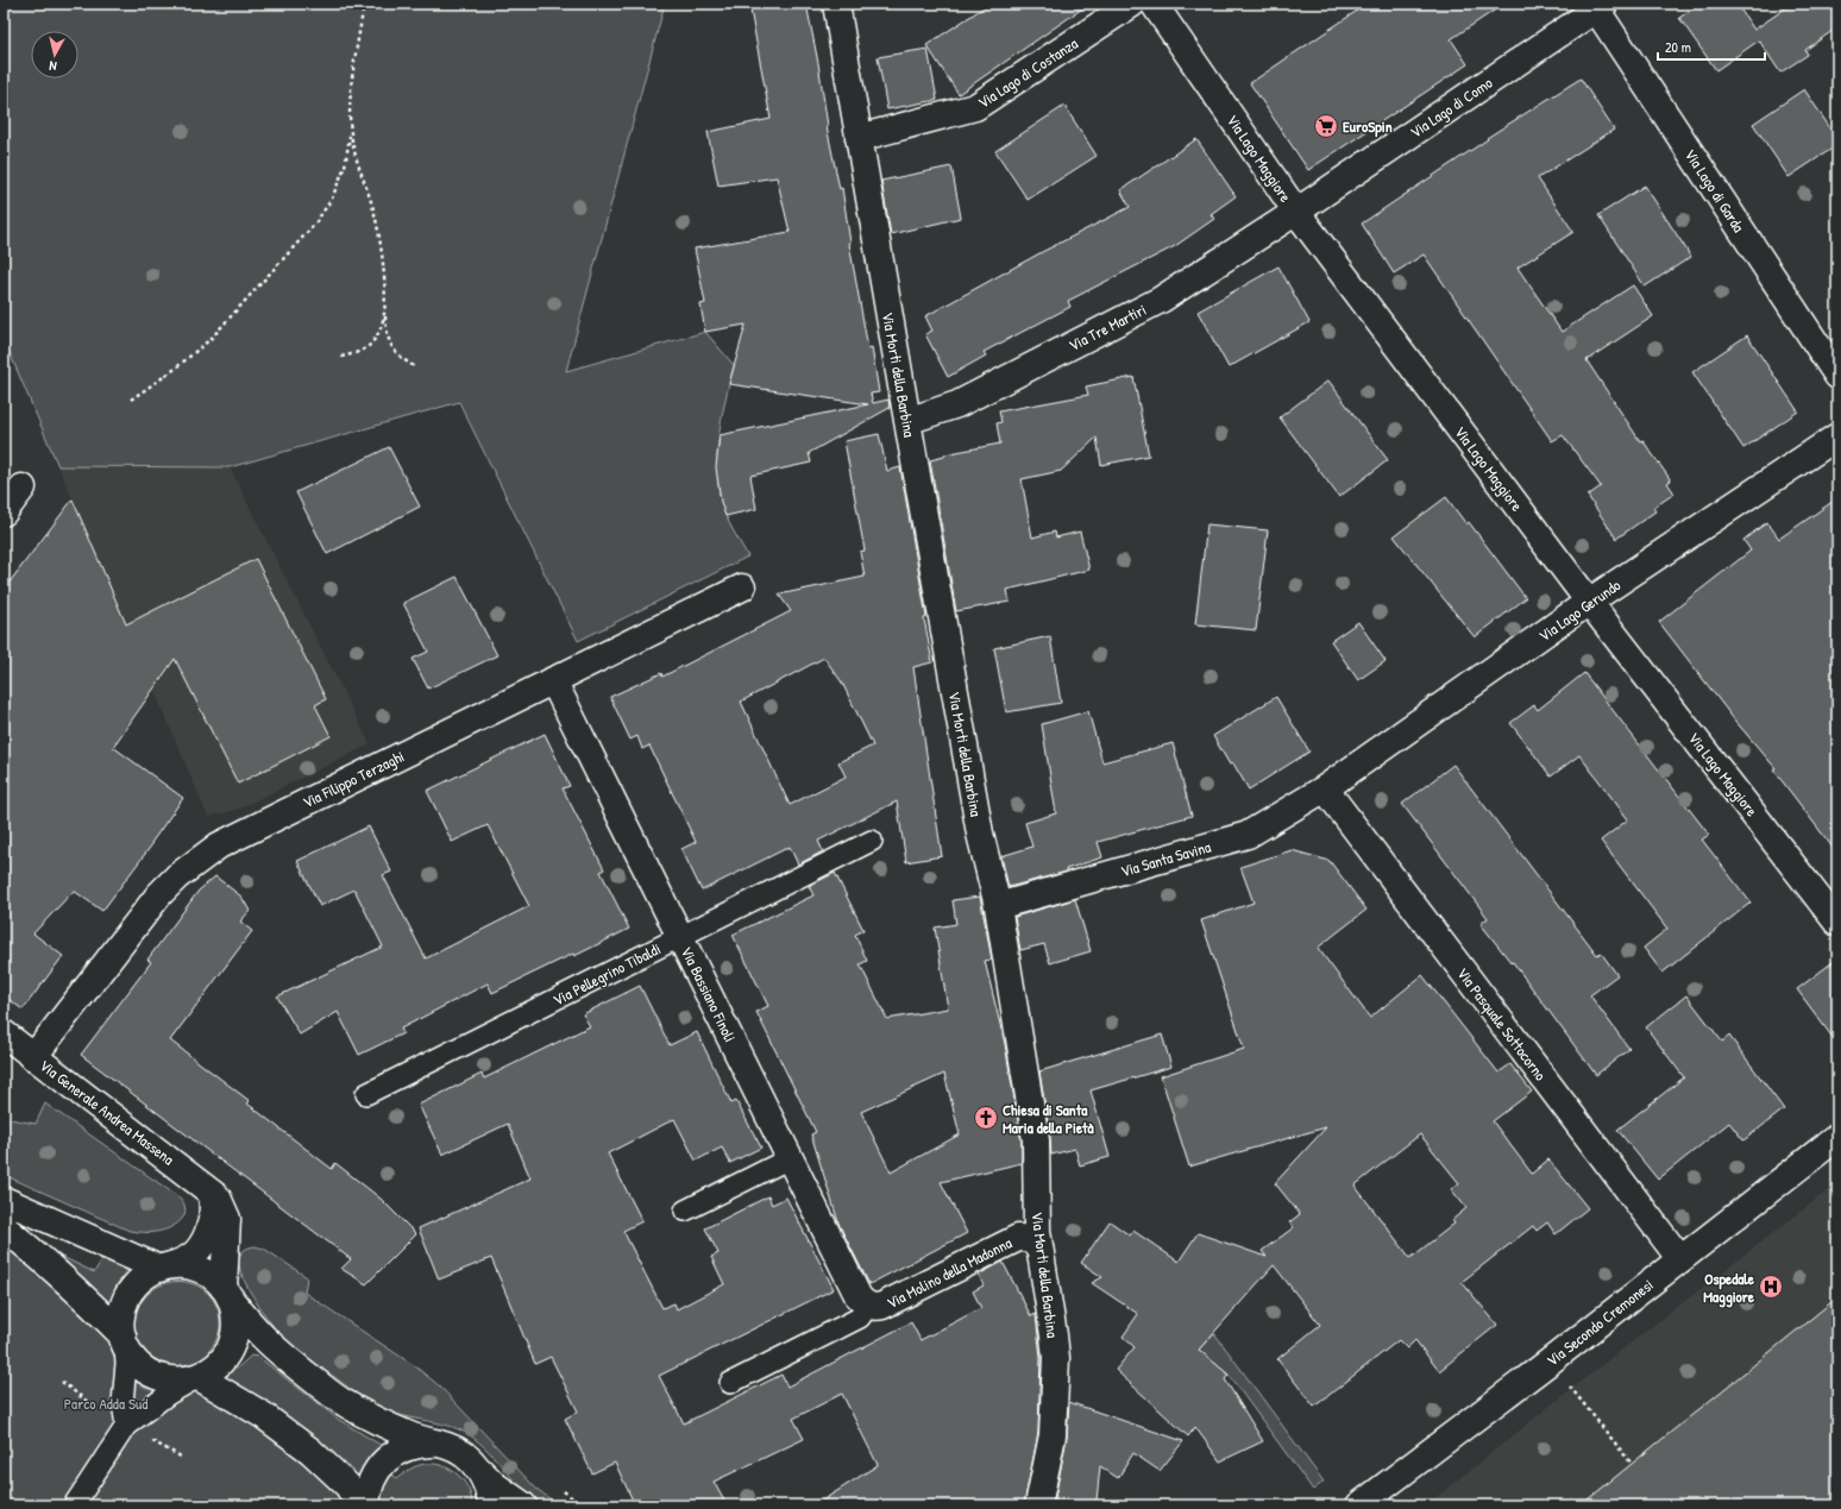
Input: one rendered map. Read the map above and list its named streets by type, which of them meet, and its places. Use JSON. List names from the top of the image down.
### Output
{
  "streets": {
    "street": [
      "Via Lago di Costanza",
      "Via Lago di Como",
      "Via Lago Maggiore",
      "Via Lago di Garda",
      "Via Tre Martiri",
      "Via Morti della Barbina",
      "Via Lago Gerundo",
      "Via Filippo Terzaghi",
      "Via Santa Savina",
      "Via Bassiano Finoli",
      "Via Pasquale Sottocorno",
      "Via Generale Andrea Massena",
      "Via Molino della Madonna",
      "Via Secondo Cremonesi"
    ],
    "lane": ["Via Pellegrino Tibaldi"]
  },
  "crossings": [
    ["Via Lago di Costanza", "Via Morti della Barbina"],
    ["Via Lago di Como", "Via Lago Maggiore"],
    ["Via Lago di Como", "Via Lago di Garda"],
    ["Via Lago di Como", "Via Tre Martiri"],
    ["Via Lago Maggiore", "Via Tre Martiri"],
    ["Via Lago Maggiore", "Via Lago Gerundo"],
    ["Via Tre Martiri", "Via Morti della Barbina"],
    ["Via Morti della Barbina", "Via Santa Savina"],
    ["Via Morti della Barbina", "Via Molino della Madonna"],
    ["Via Lago Gerundo", "Via Santa Savina"],
    ["Via Lago Gerundo", "Via Pasquale Sottocorno"],
    ["Via Filippo Terzaghi", "Via Bassiano Finoli"],
    ["Via Filippo Terzaghi", "Via Generale Andrea Massena"],
    ["Via Santa Savina", "Via Pasquale Sottocorno"],
    ["Via Pellegrino Tibaldi", "Via Bassiano Finoli"],
    ["Via Bassiano Finoli", "Via Molino della Madonna"],
    ["Via Pasquale Sottocorno", "Via Secondo Cremonesi"]
  ],
  "parks": ["Parco Adda Sud"],
  "places": {
    "supermarket": ["EuroSpin"],
    "church": ["Chiesa di Santa Maria della Pietà"],
    "hospital": ["Ospedale Maggiore"]
  },
  "scale_bar": "20 m",
  "north": "bottom"
}
